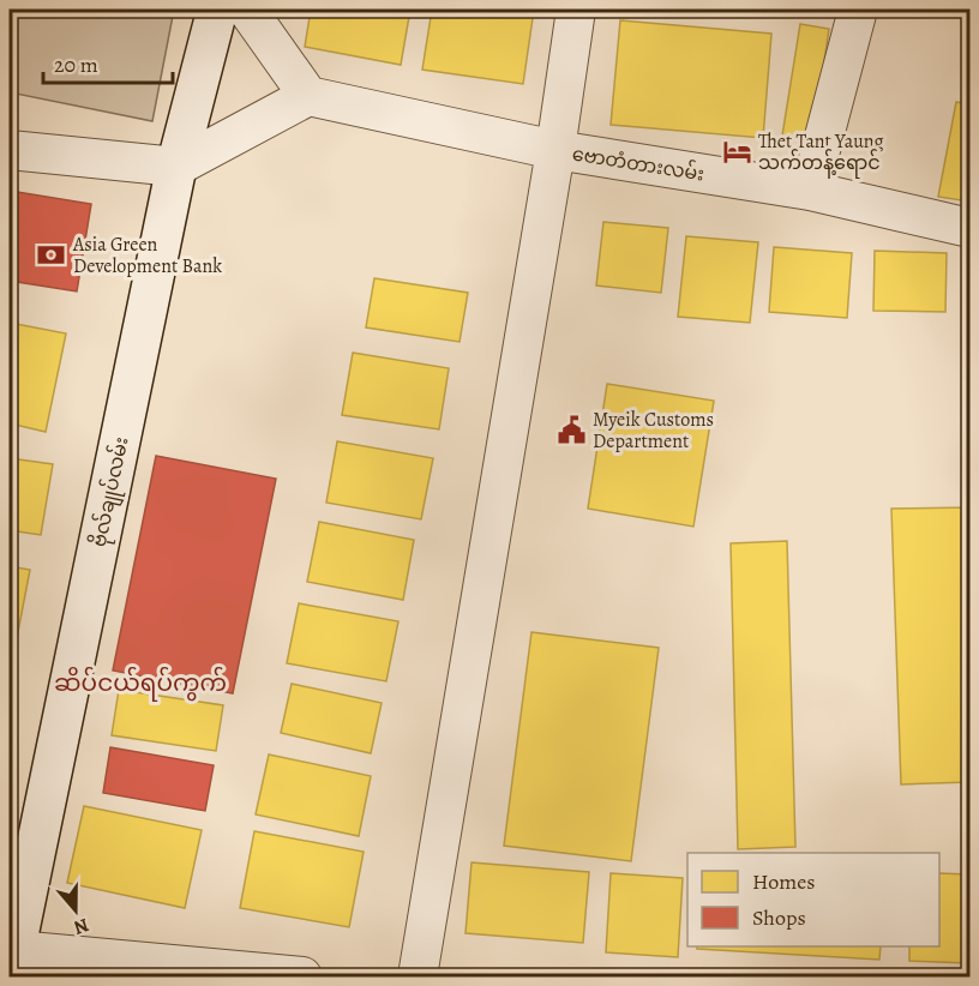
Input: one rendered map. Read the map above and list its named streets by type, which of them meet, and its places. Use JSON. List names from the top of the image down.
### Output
{
  "streets": {
    "main road": ["ဗိုလ်ချုပ်လမ်း"],
    "street": ["ဗောတံတားလမ်း"]
  },
  "districts": ["ဆိပ်ငယ်ရပ်ကွက်"],
  "places": {
    "hotel": ["Thet Tant Yaung သက်တန့်ရောင်"],
    "bank": ["Asia Green Development Bank"],
    "public building": ["Myeik Customs Department"]
  },
  "legend": ["Homes", "Shops"],
  "scale_bar": "20 m",
  "north": "bottom"
}
